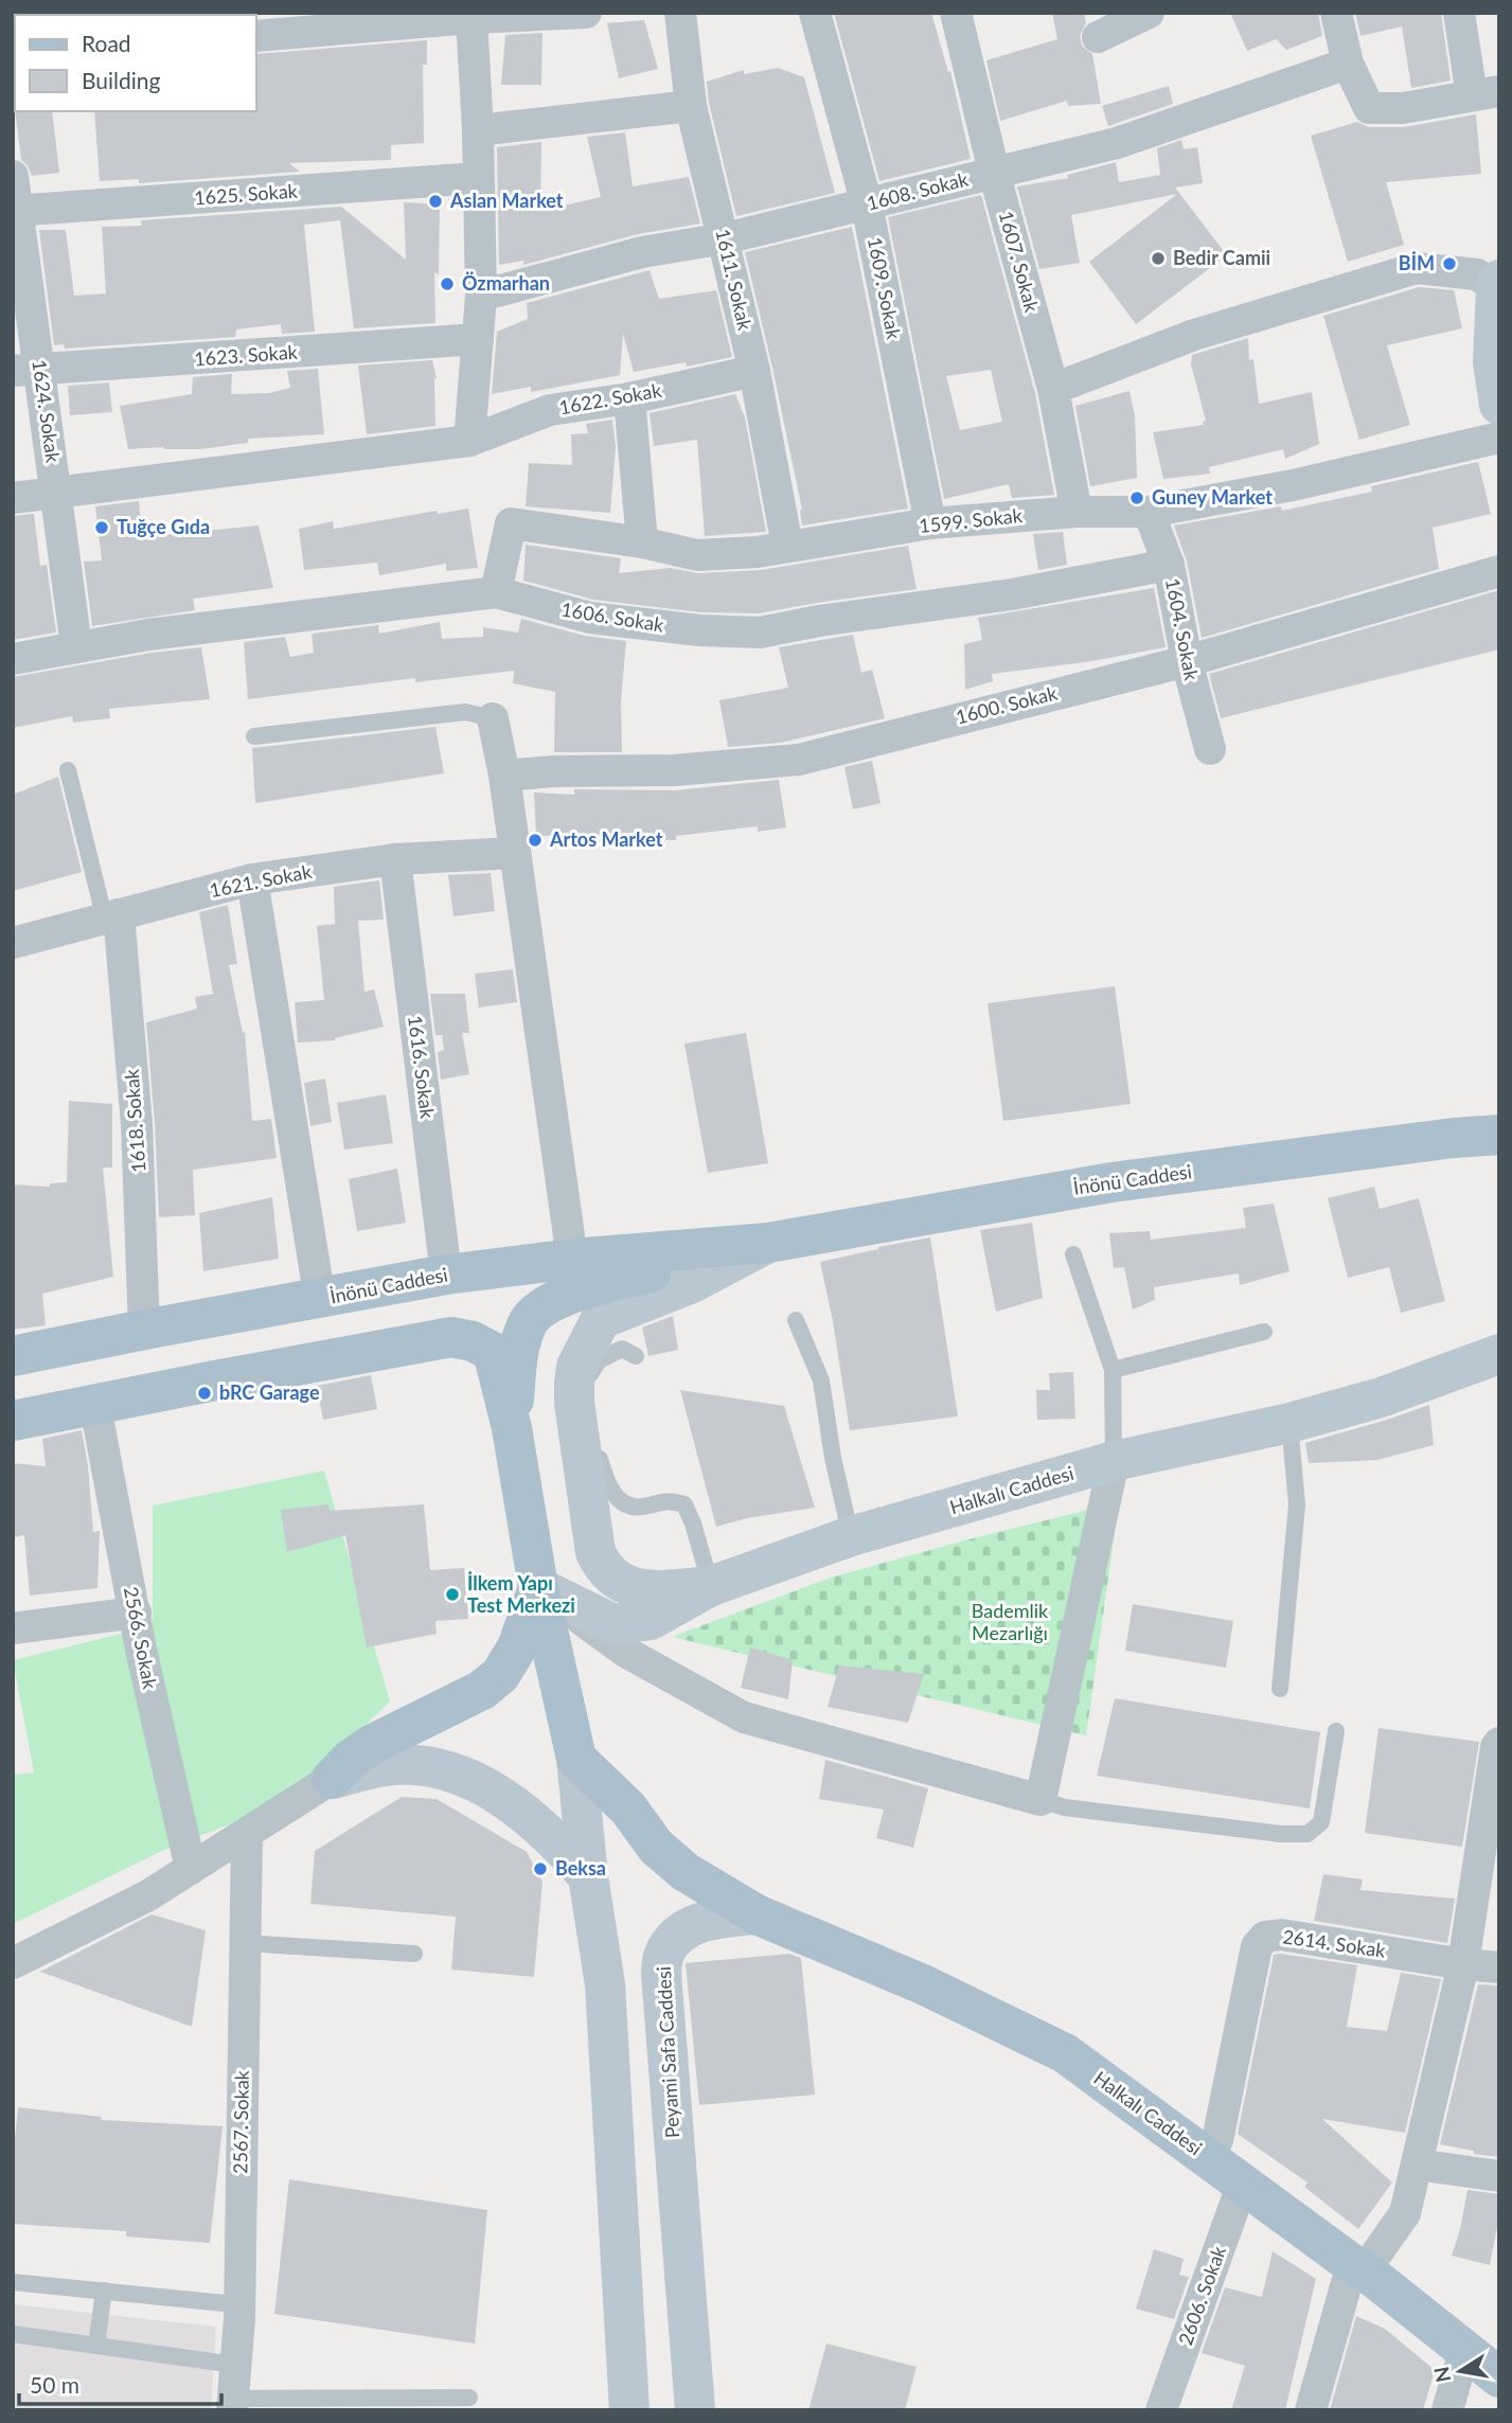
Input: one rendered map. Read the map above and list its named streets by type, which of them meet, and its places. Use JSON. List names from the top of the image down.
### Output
{
  "streets": {
    "main road": ["İnönü Caddesi", "Halkalı Caddesi", "Peyami Safa Caddesi"],
    "street": [
      "1608. Sokak",
      "1625. Sokak",
      "1607. Sokak",
      "1611. Sokak",
      "1609. Sokak",
      "1623. Sokak",
      "1622. Sokak",
      "1624. Sokak",
      "1599. Sokak",
      "1606. Sokak",
      "1604. Sokak",
      "1600. Sokak",
      "1621. Sokak",
      "1616. Sokak",
      "1618. Sokak",
      "2566. Sokak",
      "2614. Sokak",
      "2567. Sokak",
      "2606. Sokak"
    ]
  },
  "crossings": [
    ["1608. Sokak", "1607. Sokak"],
    ["1608. Sokak", "1611. Sokak"],
    ["1608. Sokak", "1609. Sokak"],
    ["1625. Sokak", "1624. Sokak"],
    ["1607. Sokak", "1599. Sokak"],
    ["1611. Sokak", "1622. Sokak"],
    ["1611. Sokak", "1599. Sokak"],
    ["1609. Sokak", "1599. Sokak"],
    ["1623. Sokak", "1624. Sokak"],
    ["1622. Sokak", "1624. Sokak"],
    ["1624. Sokak", "1606. Sokak"],
    ["1599. Sokak", "1606. Sokak"],
    ["1599. Sokak", "1604. Sokak"],
    ["1606. Sokak", "1604. Sokak"],
    ["1604. Sokak", "1600. Sokak"],
    ["1621. Sokak", "1616. Sokak"],
    ["1621. Sokak", "1618. Sokak"],
    ["1616. Sokak", "İnönü Caddesi"],
    ["1618. Sokak", "İnönü Caddesi"],
    ["İnönü Caddesi", "Halkalı Caddesi"],
    ["Halkalı Caddesi", "2614. Sokak"],
    ["Halkalı Caddesi", "Peyami Safa Caddesi"],
    ["Halkalı Caddesi", "2606. Sokak"]
  ],
  "parks": ["Bademlik Mezarlığı"],
  "places": [
    "Aslan Market",
    "Bedir Camii",
    "BİM",
    "Özmarhan",
    "Guney Market",
    "Tuğçe Gıda",
    "Artos Market",
    "bRC Garage",
    "İlkem Yapı Test Merkezi",
    "Beksa"
  ],
  "legend": ["Road", "Building"],
  "scale_bar": "50 m",
  "north": "left"
}
